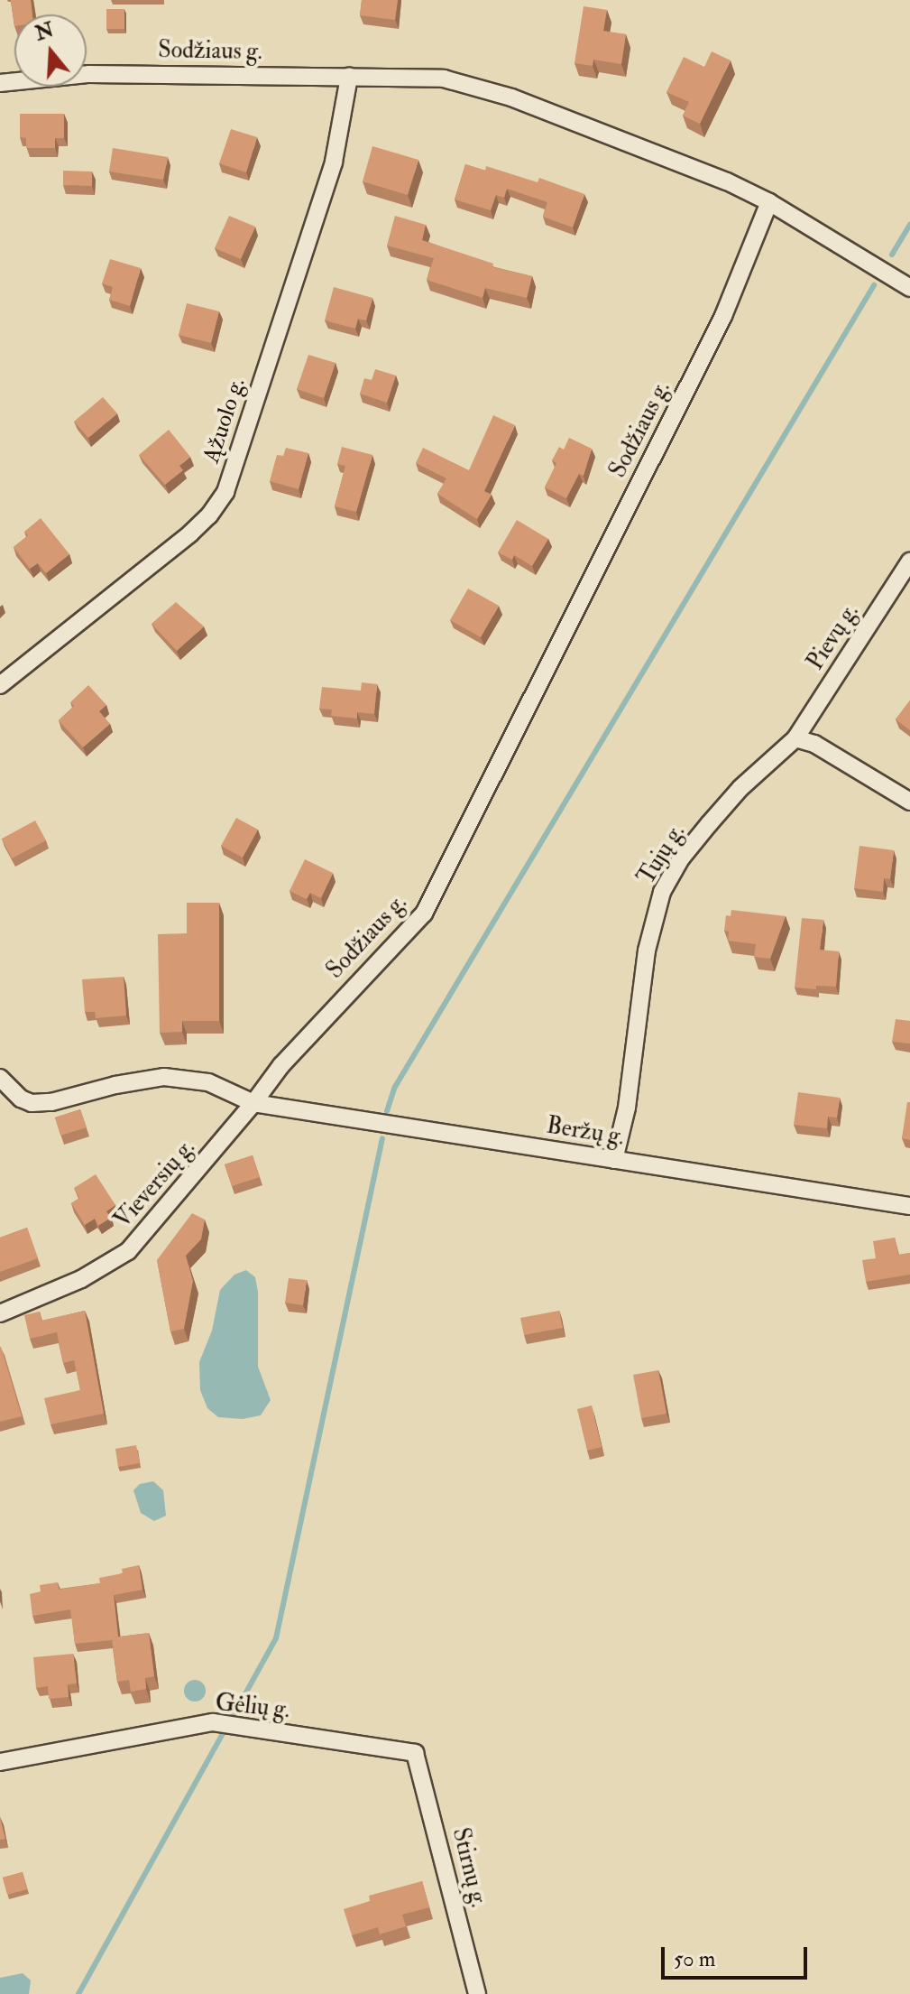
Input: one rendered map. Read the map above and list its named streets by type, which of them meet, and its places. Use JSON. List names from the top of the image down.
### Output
{
  "streets": {
    "street": [
      "Sodžiaus g.",
      "Ąžuolo g.",
      "Pievų g.",
      "Tujų g.",
      "Beržų g.",
      "Vieversių g.",
      "Gėlių g.",
      "Stirnų g."
    ]
  },
  "crossings": [
    ["Sodžiaus g.", "Ąžuolo g."],
    ["Sodžiaus g.", "Beržų g."],
    ["Sodžiaus g.", "Vieversių g."],
    ["Pievų g.", "Tujų g."],
    ["Tujų g.", "Beržų g."],
    ["Beržų g.", "Vieversių g."],
    ["Gėlių g.", "Stirnų g."]
  ],
  "scale_bar": "50 m",
  "north": "top"
}
